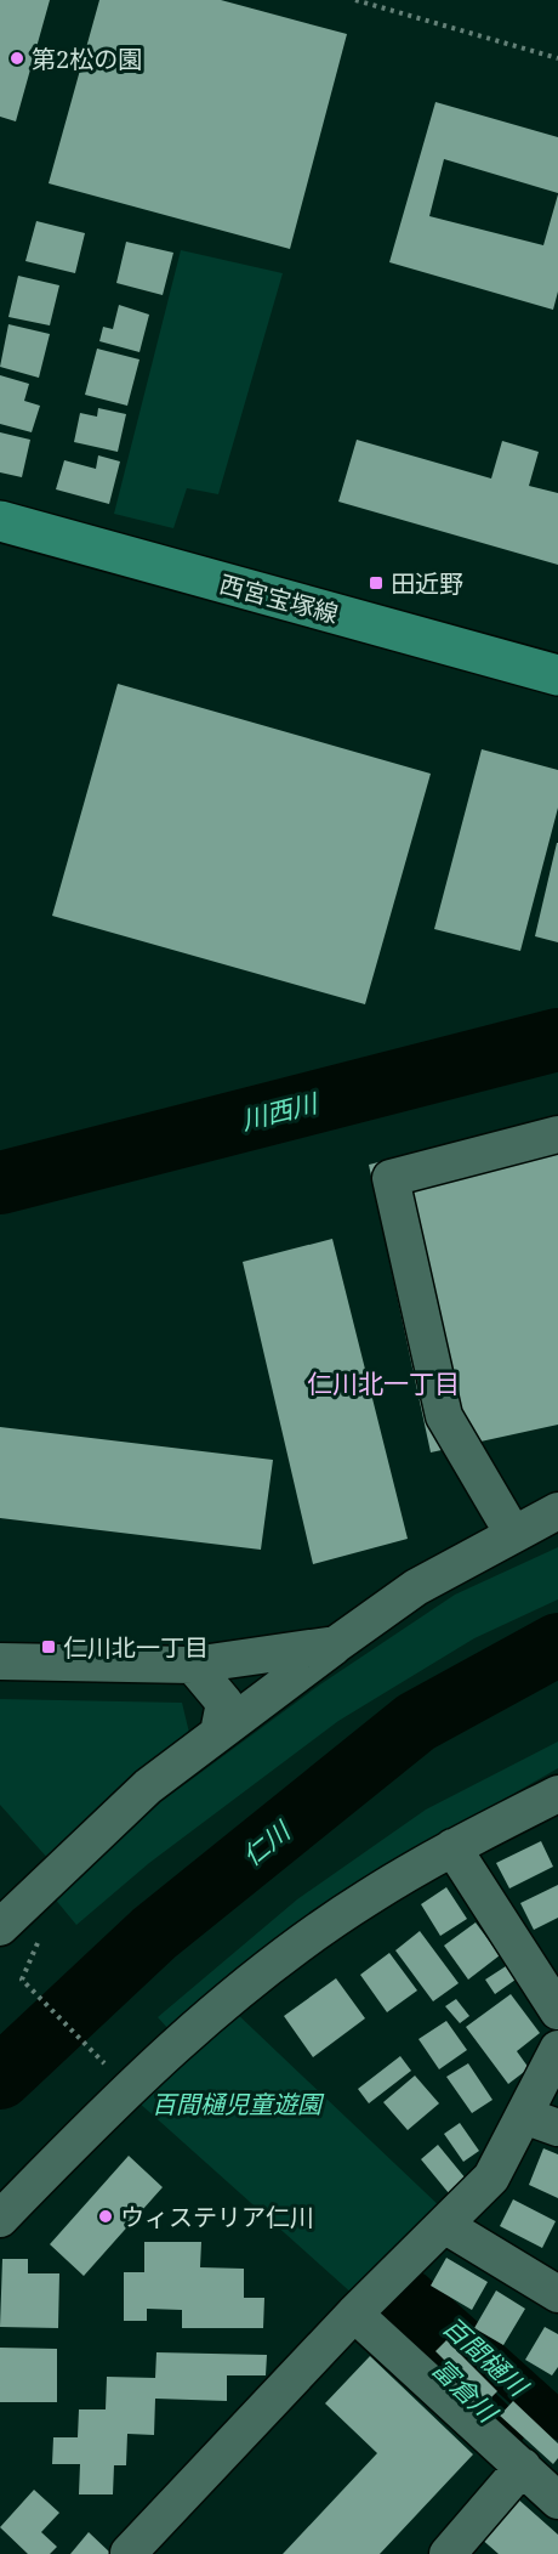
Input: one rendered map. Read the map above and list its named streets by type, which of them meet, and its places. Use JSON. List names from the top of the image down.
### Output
{
  "streets": {
    "main road": ["西宮宝塚線"]
  },
  "districts": ["仁川北一丁目"],
  "water": [
    "川西川",
    "仁川",
    "百間樋川",
    "富倉川"
  ],
  "parks": ["百間樋児童遊園"],
  "places": {
    "other": ["第2松の園", "ウィステリア仁川"],
    "transit": ["田近野", "仁川北一丁目"]
  }
}
